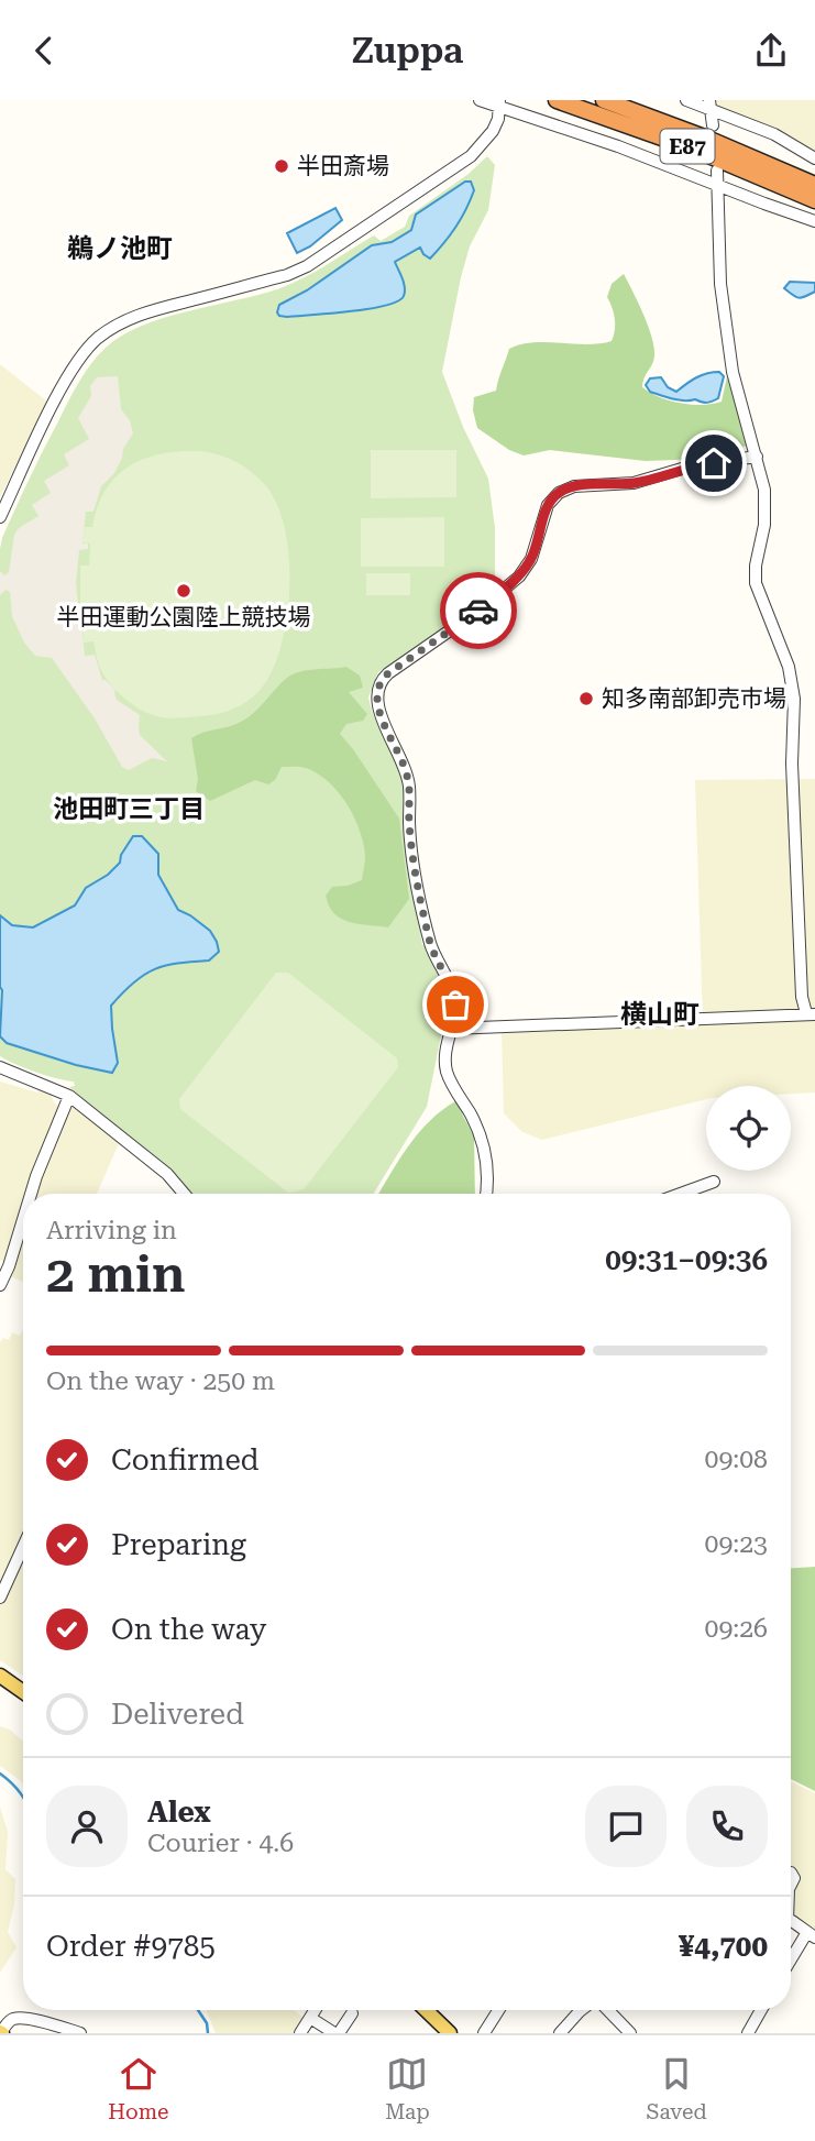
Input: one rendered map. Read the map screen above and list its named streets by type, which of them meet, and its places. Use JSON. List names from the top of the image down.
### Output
{
  "streets": {
    "highway": ["E87"]
  },
  "districts": ["鵜ノ池町", "池田町三丁目", "横山町"],
  "places": ["半田斎場", "半田運動公園陸上競技場", "知多南部卸売市場"],
  "page": {
    "header": "Zuppa",
    "heading": ["2 min", "Arriving in", "09:31–09:36"],
    "panel": [
      "Alex",
      "Courier · 4.6",
      "Order #9785",
      "¥4,700"
    ],
    "bar": "On the way · 250 m",
    "list": [
      ["Confirmed", "09:08"],
      ["Preparing", "09:23"],
      ["On the way", "09:26"],
      "Delivered"
    ],
    "tabs": ["Home", "Map", "Saved"]
  }
}
